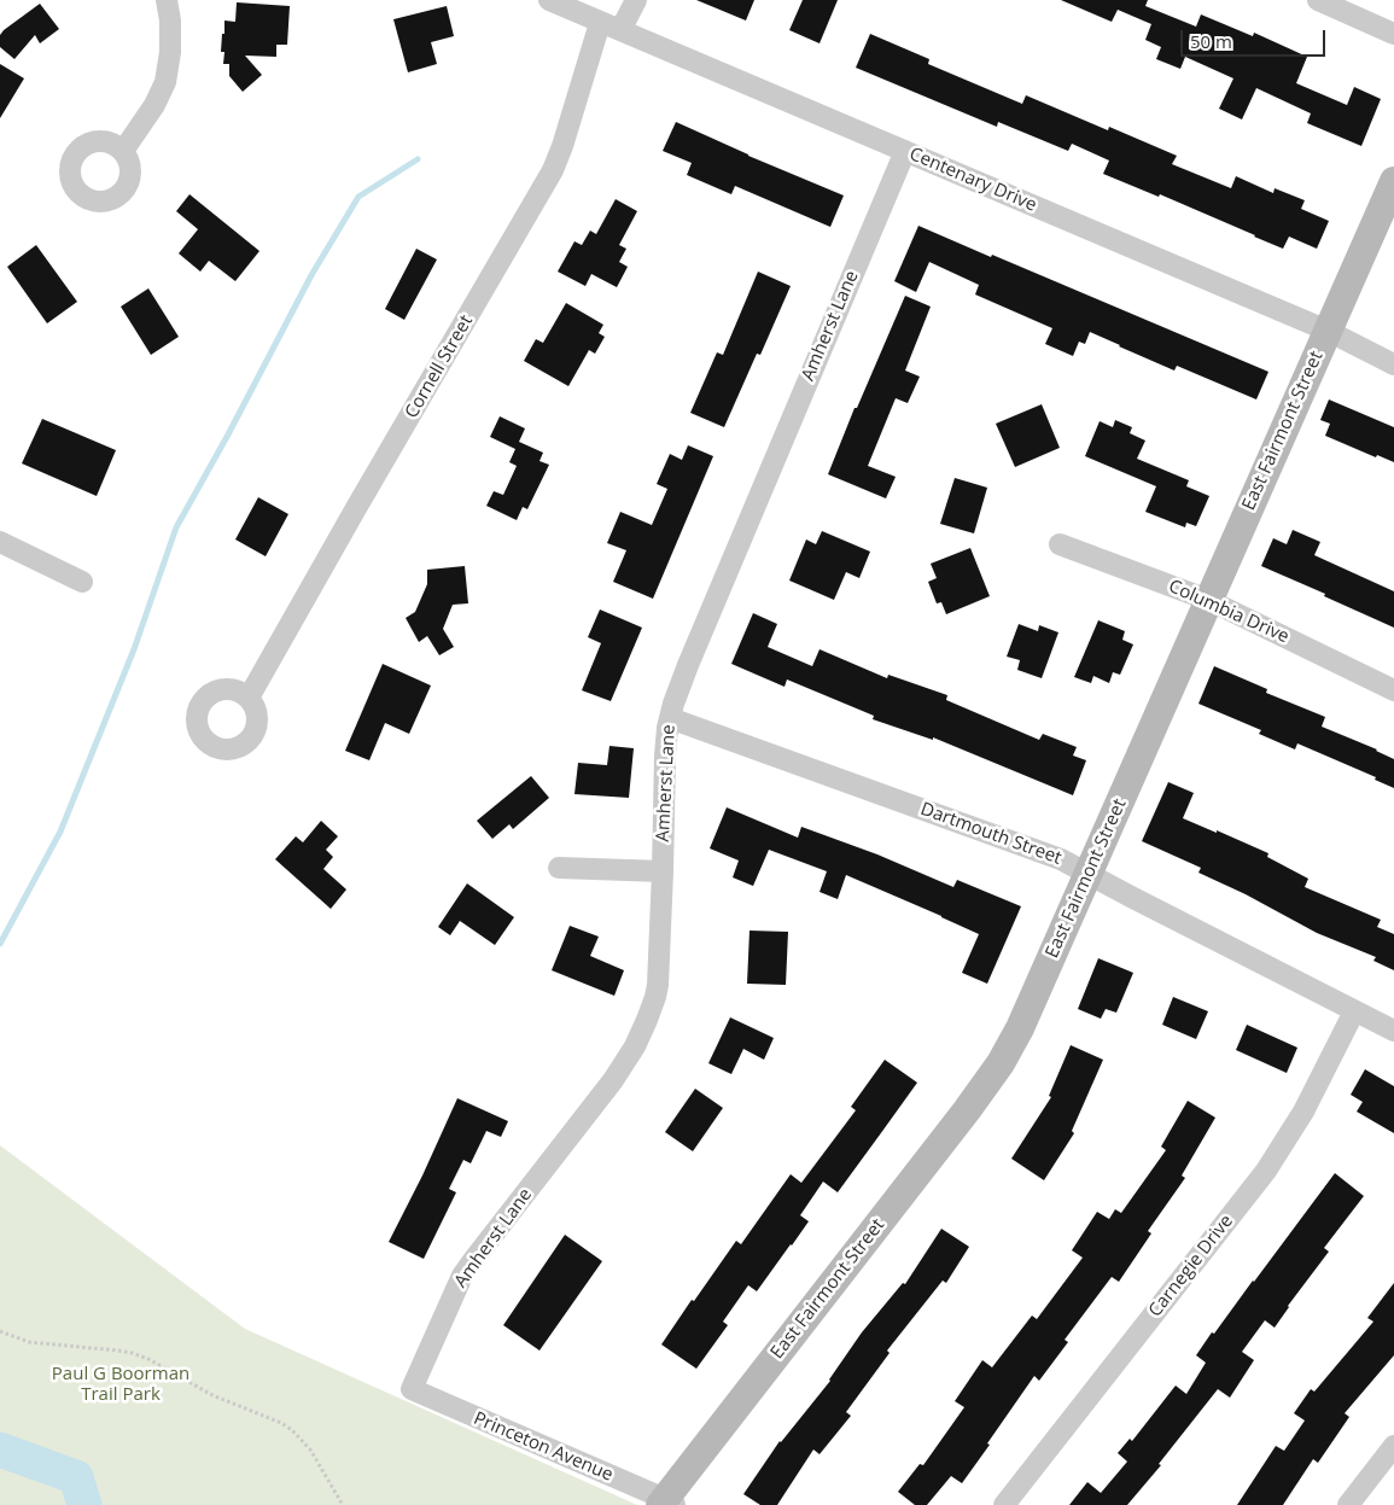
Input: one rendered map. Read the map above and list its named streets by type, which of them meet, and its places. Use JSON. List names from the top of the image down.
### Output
{
  "streets": {
    "street": [
      "Centenary Drive",
      "Amherst Lane",
      "Cornell Street",
      "East Fairmont Street",
      "Columbia Drive",
      "Dartmouth Street",
      "Carnegie Drive",
      "Princeton Avenue"
    ]
  },
  "crossings": [
    ["Centenary Drive", "Amherst Lane"],
    ["Centenary Drive", "Cornell Street"],
    ["Centenary Drive", "East Fairmont Street"],
    ["Amherst Lane", "Dartmouth Street"],
    ["Amherst Lane", "Princeton Avenue"],
    ["East Fairmont Street", "Columbia Drive"],
    ["East Fairmont Street", "Dartmouth Street"],
    ["East Fairmont Street", "Princeton Avenue"],
    ["Dartmouth Street", "Carnegie Drive"]
  ],
  "parks": ["Paul G Boorman Trail Park"],
  "scale_bar": "50 m"
}
